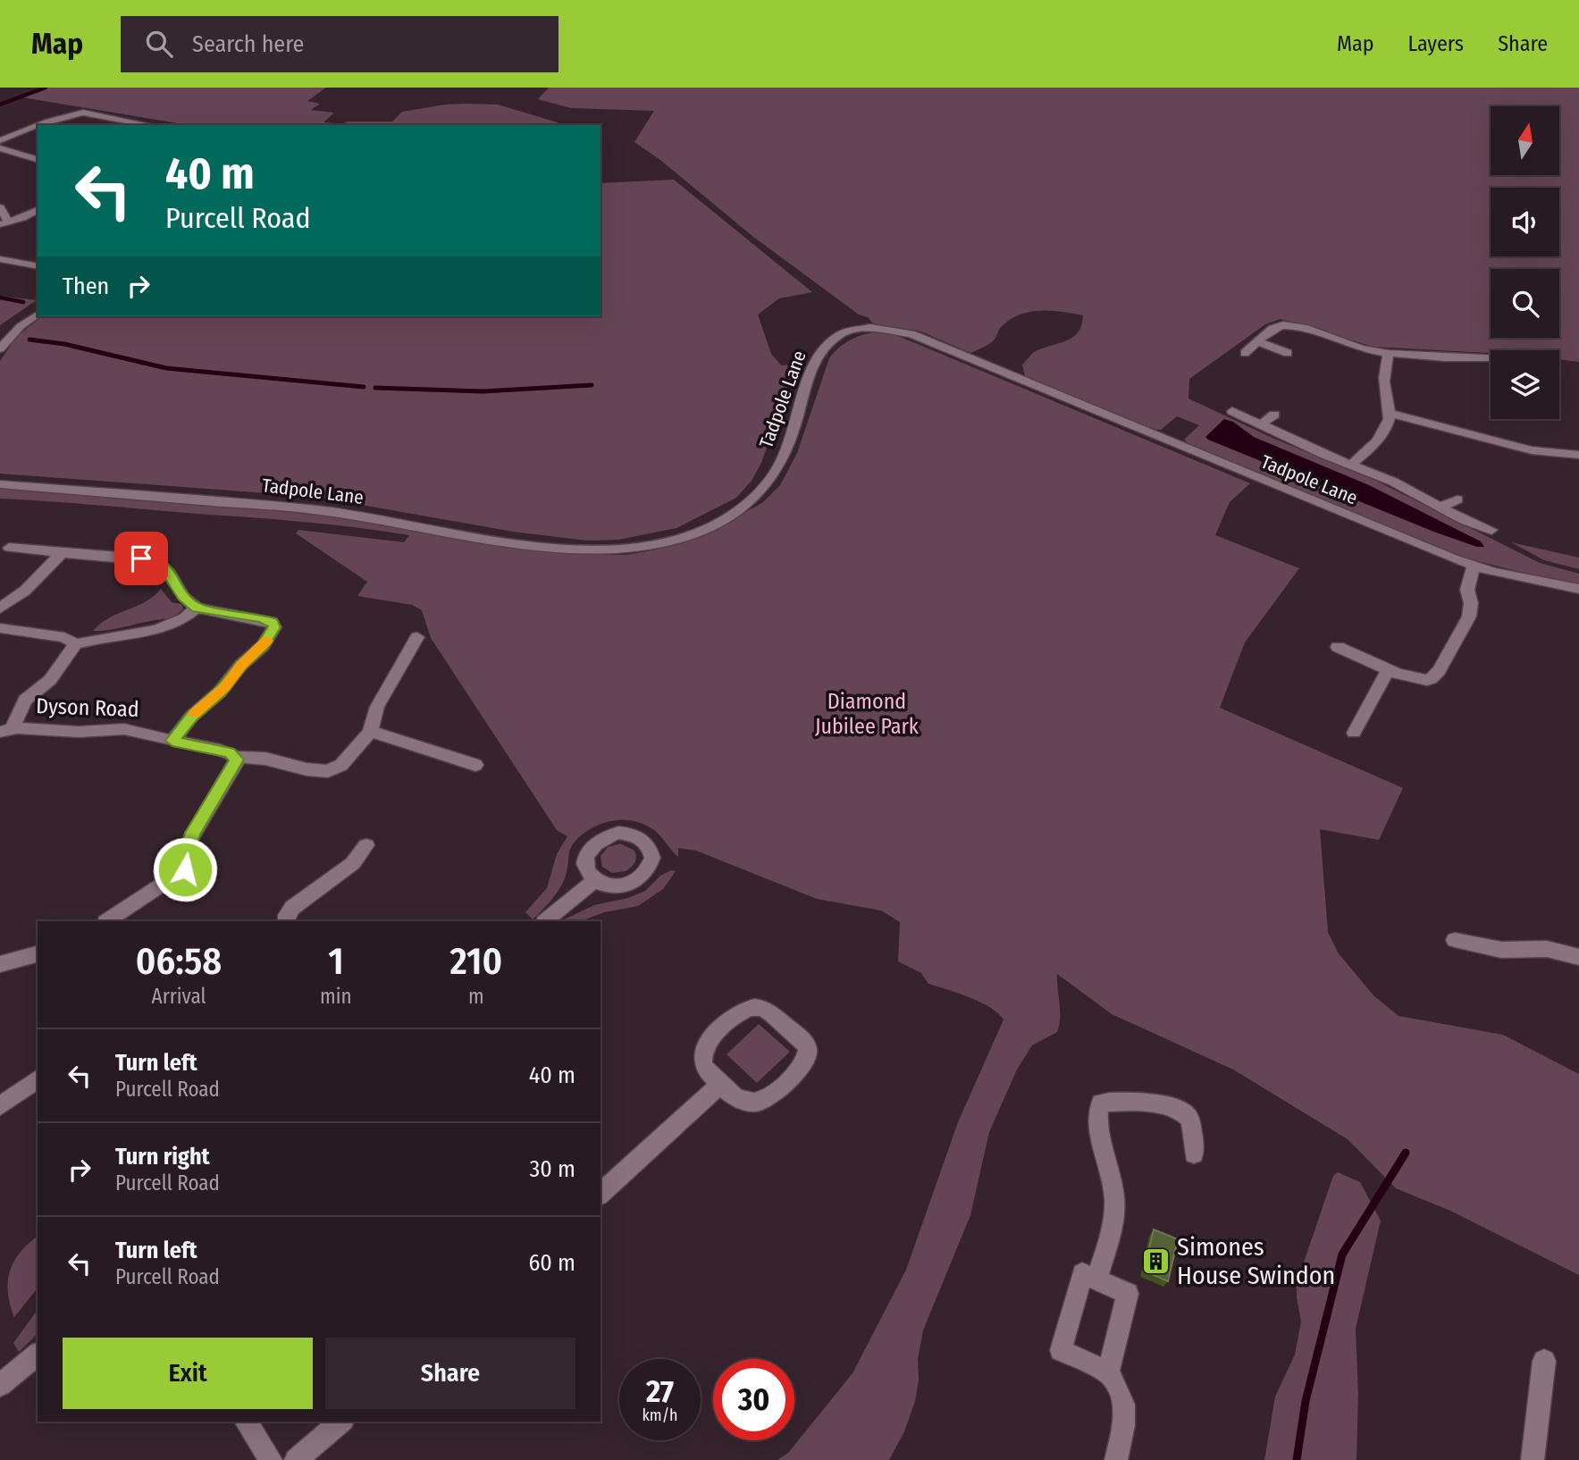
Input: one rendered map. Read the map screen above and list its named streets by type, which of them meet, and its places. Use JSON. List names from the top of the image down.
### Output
{
  "streets": {
    "street": ["Tadpole Lane", "Dyson Road"]
  },
  "parks": ["Diamond Jubilee Park"],
  "places": {
    "building": ["Simones House Swindon"]
  },
  "north": "top",
  "page": {
    "header": "Map",
    "search": "Search here",
    "nav": ["Map", "Layers", "Share"],
    "turn": ["40 m", "Purcell Road"],
    "then": "Then",
    "eta": [
      "06:58",
      "Arrival",
      "1",
      "min",
      "210",
      "m"
    ],
    "list": [
      {
        "name": "Turn left",
        "note": "Purcell Road",
        "value": "40 m"
      },
      {
        "name": "Turn right",
        "note": "Purcell Road",
        "value": "30 m"
      },
      {
        "name": "Turn left",
        "note": "Purcell Road",
        "value": "60 m"
      }
    ],
    "buttons": ["Exit", "Share"],
    "speed": "27 km/h",
    "limit": "30"
  }
}
